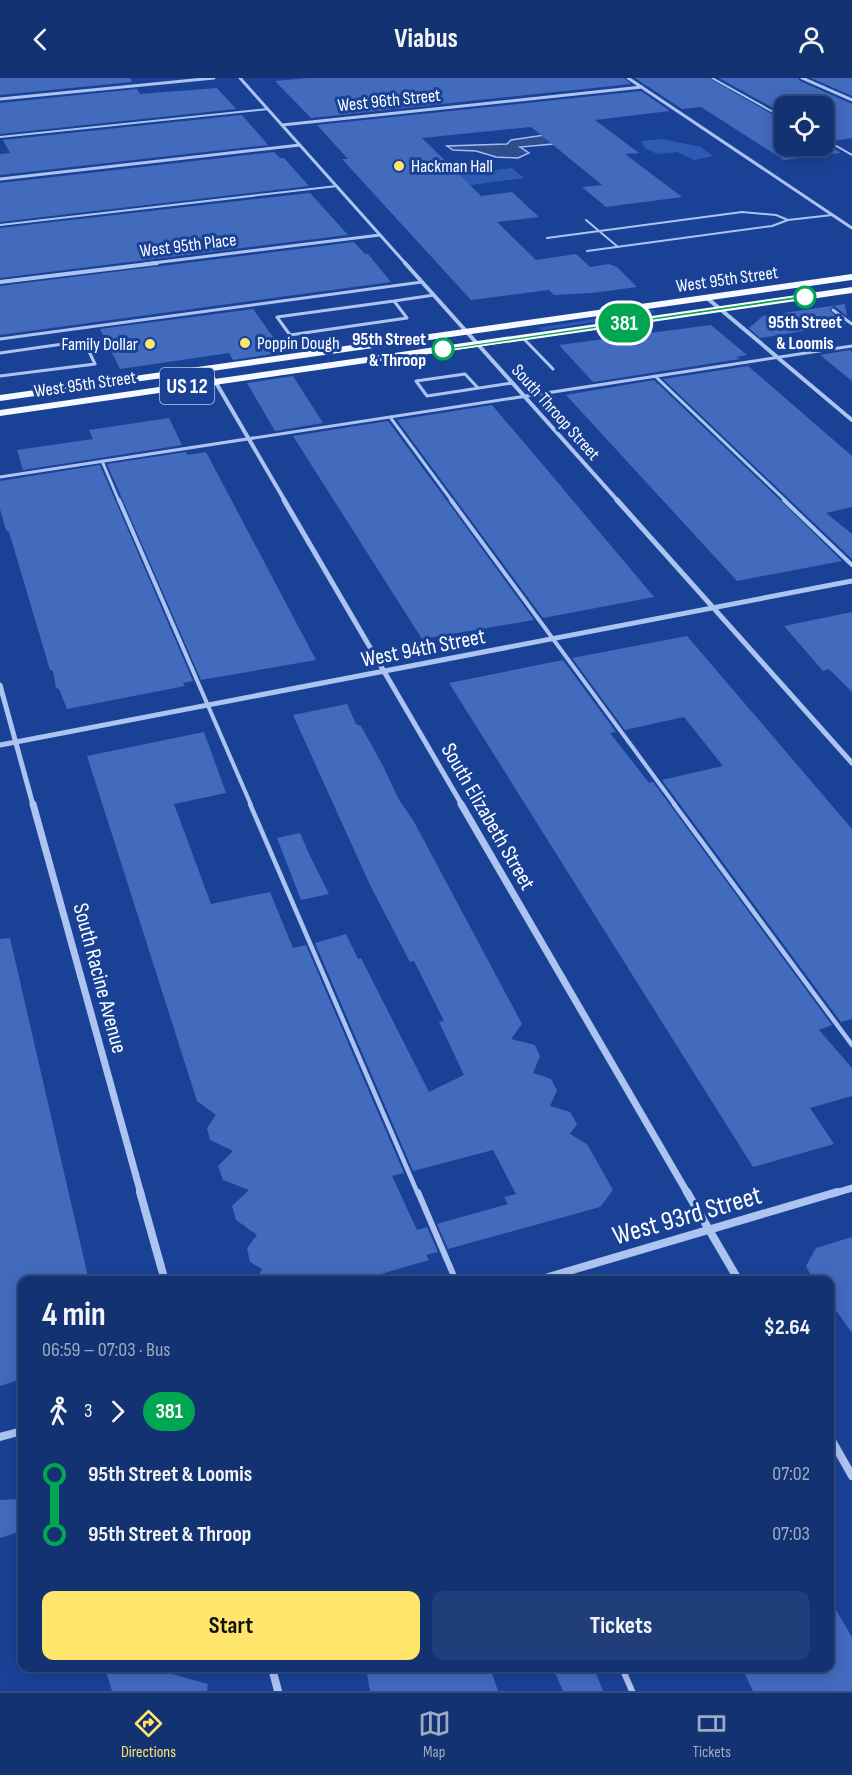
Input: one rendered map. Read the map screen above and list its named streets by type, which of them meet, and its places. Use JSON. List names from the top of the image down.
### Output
{
  "streets": {
    "main road": ["West 95th Street", "US 12"],
    "street": [
      "West 96th Street",
      "West 95th Place",
      "South Throop Street",
      "West 94th Street",
      "South Elizabeth Street",
      "South Racine Avenue",
      "West 93rd Street"
    ]
  },
  "crossings": [
    ["West 96th Street", "South Throop Street"],
    ["West 95th Place", "South Throop Street"],
    ["West 95th Street", "South Throop Street"],
    ["West 95th Street", "South Elizabeth Street"],
    ["South Throop Street", "West 94th Street"],
    ["West 94th Street", "South Elizabeth Street"],
    ["West 94th Street", "South Racine Avenue"],
    ["South Elizabeth Street", "West 93rd Street"]
  ],
  "places": [
    "Hackman Hall",
    "95th Street & Loomis",
    "Poppin Dough",
    "Family Dollar",
    "95th Street & Throop"
  ],
  "lines": ["bus line 381"],
  "page": {
    "header": "Viabus",
    "on_map": "381",
    "heading": ["4 min", "06:59 – 07:03 · Bus", "$2.64"],
    "legs": ["3", "381"],
    "list": [
      {
        "name": "95th Street & Loomis",
        "value": "07:02"
      },
      {
        "name": "95th Street & Throop",
        "value": "07:03"
      }
    ],
    "buttons": ["Start", "Tickets"],
    "tabs": ["Directions", "Map", "Tickets"]
  }
}
